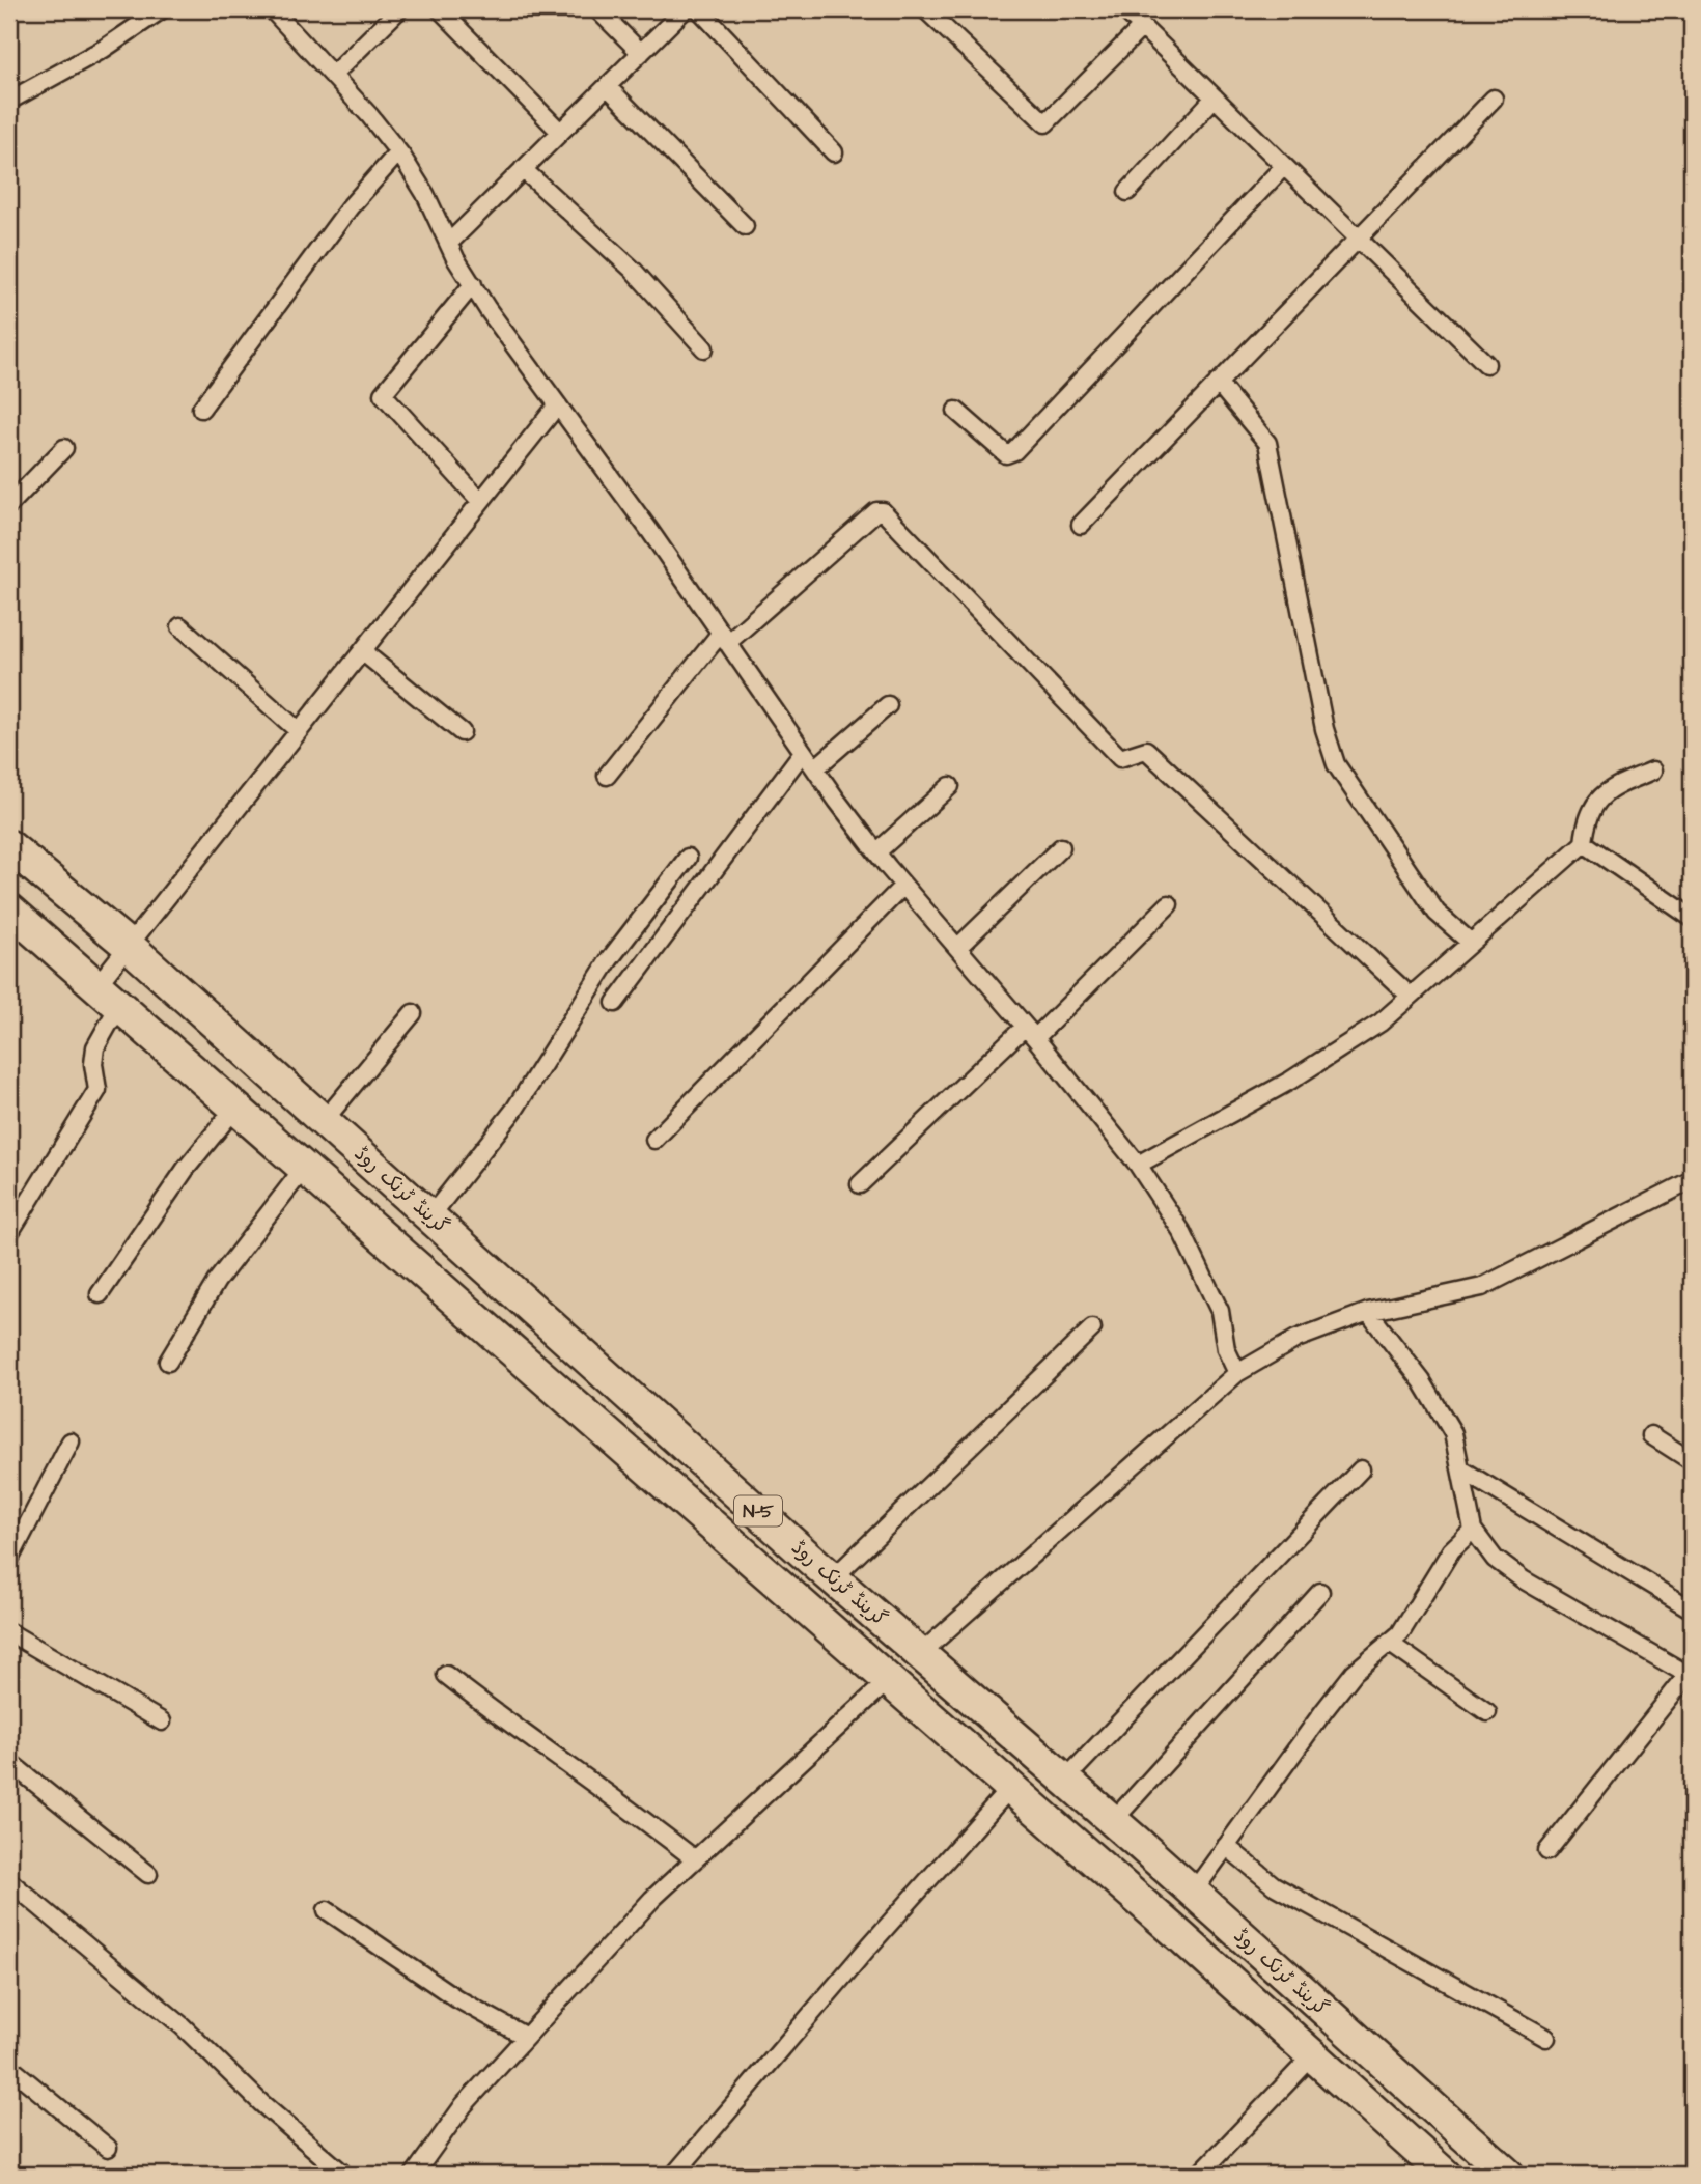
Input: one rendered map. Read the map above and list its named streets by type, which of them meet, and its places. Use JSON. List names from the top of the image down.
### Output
{
  "streets": {
    "highway": ["گرینڈ ٹرنک روڈ", "N-5"]
  }
}
